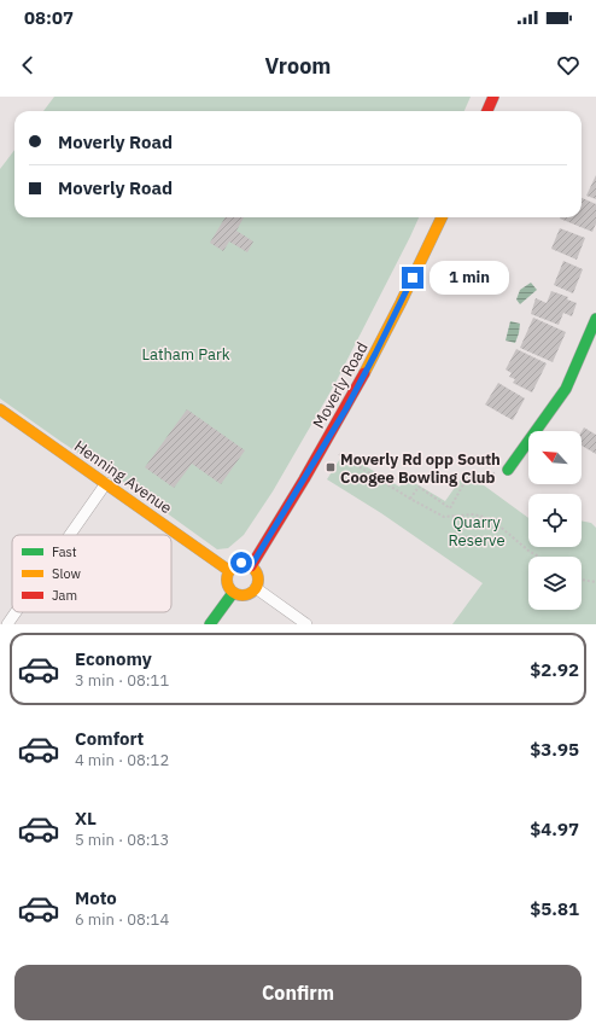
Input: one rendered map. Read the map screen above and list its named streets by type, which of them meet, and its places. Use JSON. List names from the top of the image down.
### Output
{
  "streets": {
    "street": ["Moverly Road", "Henning Avenue"]
  },
  "crossings": [
    ["Moverly Road", "Henning Avenue"]
  ],
  "parks": ["Latham Park", "Quarry Reserve"],
  "places": {
    "transit": ["Moverly Rd opp South Coogee Bowling Club"]
  },
  "legend": ["Fast", "Slow", "Jam"],
  "north": "top left",
  "page": {
    "status": "08:07",
    "header": "Vroom",
    "banner": ["Moverly Road", "Moverly Road"],
    "bubble": "1 min",
    "list": [
      {
        "name": "Economy",
        "note": "3 min · 08:11",
        "value": "$2.92"
      },
      {
        "name": "Comfort",
        "note": "4 min · 08:12",
        "value": "$3.95"
      },
      {
        "name": "XL",
        "note": "5 min · 08:13",
        "value": "$4.97"
      },
      {
        "name": "Moto",
        "note": "6 min · 08:14",
        "value": "$5.81"
      }
    ],
    "buttons": "Confirm"
  }
}
